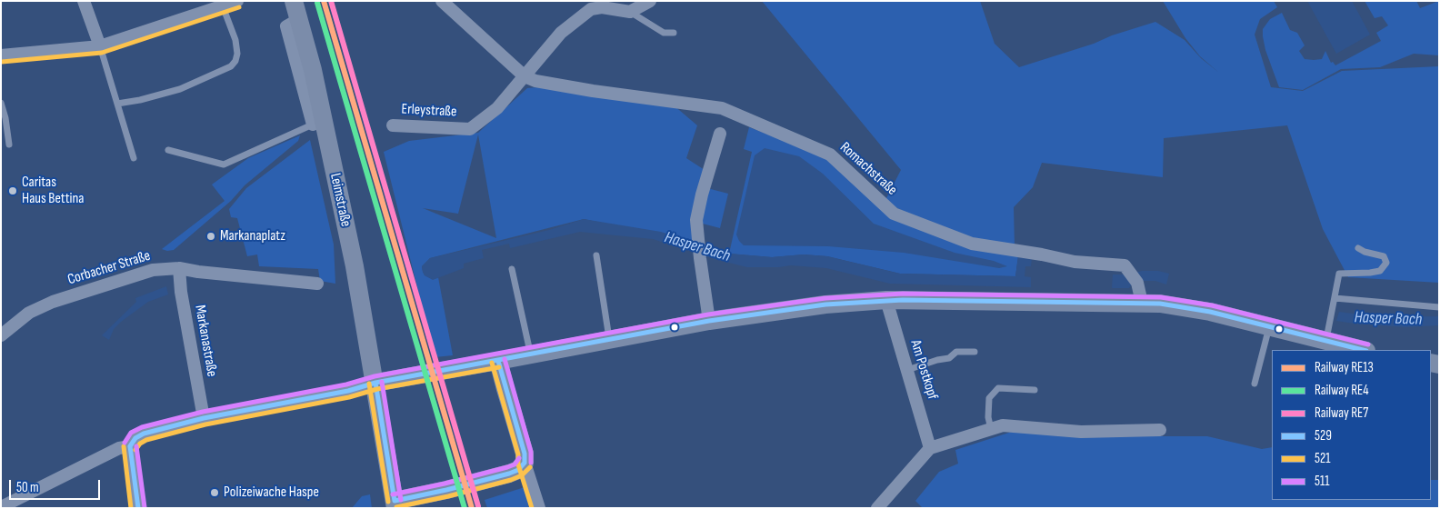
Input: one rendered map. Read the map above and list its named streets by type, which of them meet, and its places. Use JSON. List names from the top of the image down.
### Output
{
  "streets": {
    "main road": ["Leimstraße"],
    "street": [
      "Erleystraße",
      "Romachstraße",
      "Corbacher Straße",
      "Markanastraße",
      "Am Postkopf"
    ]
  },
  "crossings": [
    ["Erleystraße", "Romachstraße"],
    ["Corbacher Straße", "Markanastraße"]
  ],
  "water": ["Hasper Bach"],
  "places": ["Caritas Haus Bettina", "Markanaplatz", "Polizeiwache Haspe"],
  "lines": [
    "rail line RE13",
    "rail line RE7",
    "rail line RE4",
    "transit line 521",
    "transit line 511",
    "transit line 529"
  ],
  "legend": [
    "Railway RE13",
    "Railway RE4",
    "Railway RE7",
    "529",
    "521",
    "511"
  ],
  "scale_bar": "50 m"
}
